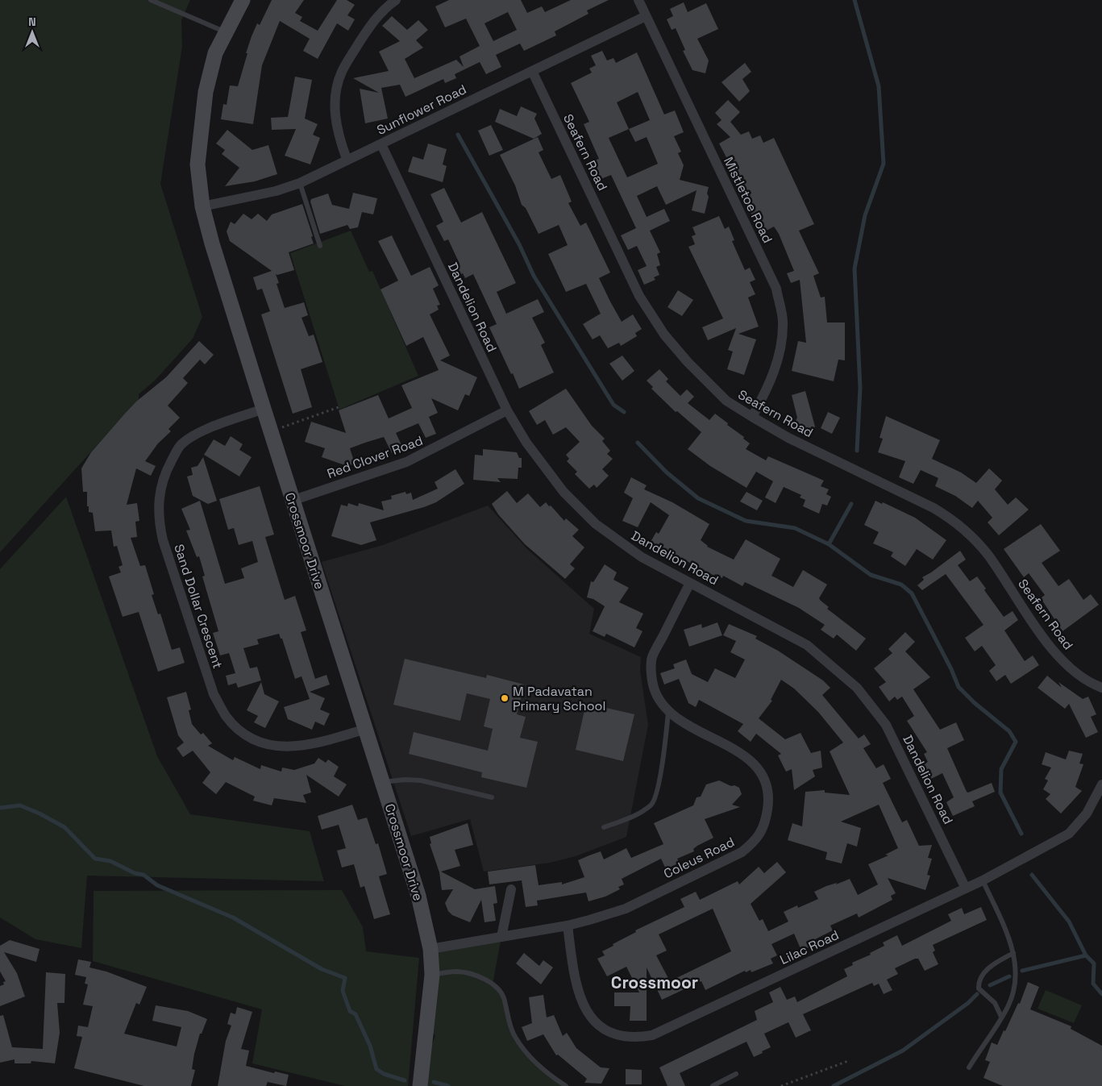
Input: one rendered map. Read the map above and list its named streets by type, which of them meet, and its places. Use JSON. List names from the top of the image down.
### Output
{
  "streets": {
    "street": [
      "Sunflower Road",
      "Seafern Road",
      "Mistletoe Road",
      "Dandelion Road",
      "Red Clover Road",
      "Crossmoor Drive",
      "Sand Dollar Crescent",
      "Coleus Road",
      "Lilac Road"
    ]
  },
  "crossings": [
    ["Sunflower Road", "Seafern Road"],
    ["Sunflower Road", "Mistletoe Road"],
    ["Sunflower Road", "Dandelion Road"],
    ["Sunflower Road", "Crossmoor Drive"],
    ["Seafern Road", "Mistletoe Road"],
    ["Dandelion Road", "Red Clover Road"],
    ["Dandelion Road", "Coleus Road"],
    ["Dandelion Road", "Lilac Road"],
    ["Red Clover Road", "Crossmoor Drive"],
    ["Crossmoor Drive", "Sand Dollar Crescent"],
    ["Crossmoor Drive", "Coleus Road"],
    ["Coleus Road", "Lilac Road"]
  ],
  "districts": ["Crossmoor"],
  "places": ["M Padavatan Primary School"],
  "north": "top"
}
